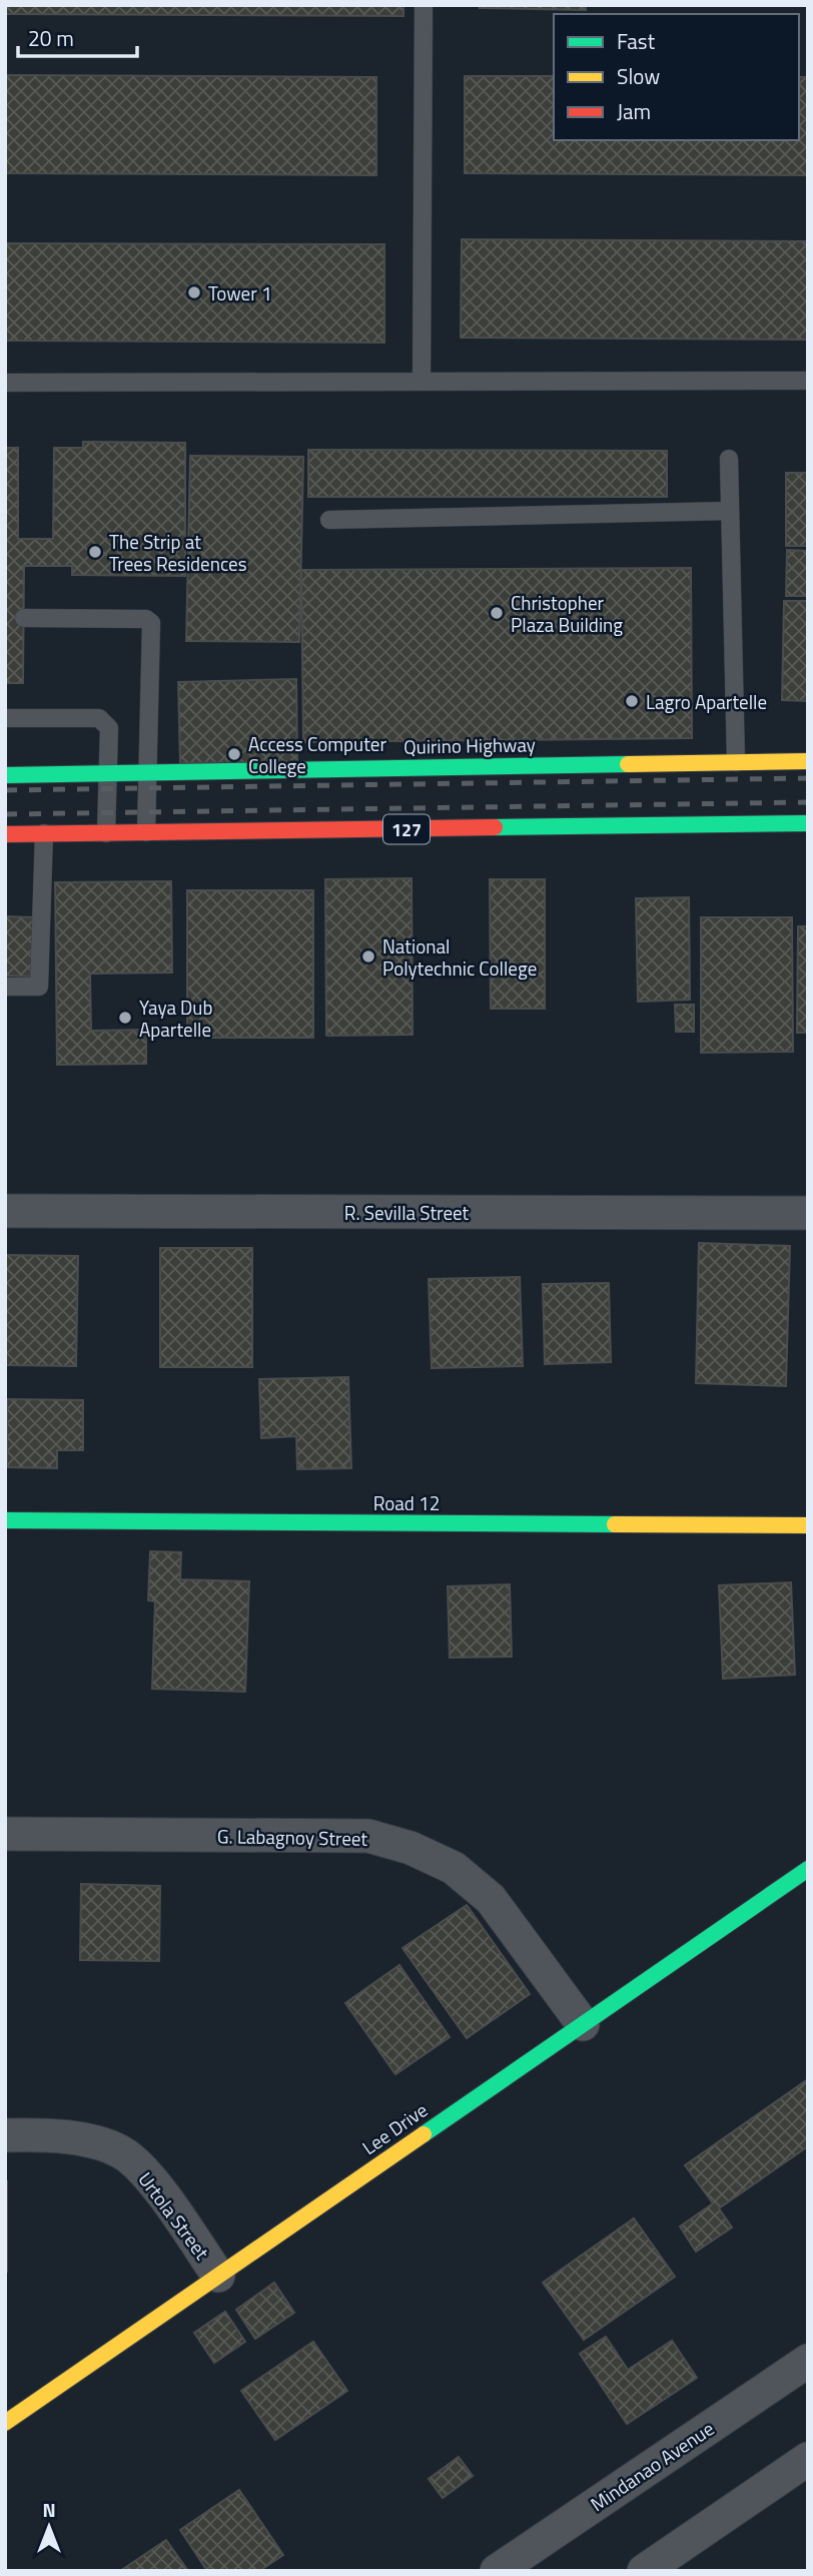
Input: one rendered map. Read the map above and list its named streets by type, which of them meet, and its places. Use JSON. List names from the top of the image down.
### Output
{
  "streets": {
    "street": [
      "Quirino Highway",
      "127",
      "R. Sevilla Street",
      "Road 12",
      "G. Labagnoy Street",
      "Lee Drive",
      "Urtola Street",
      "Mindanao Avenue"
    ]
  },
  "crossings": [
    ["G. Labagnoy Street", "Lee Drive"],
    ["Lee Drive", "Urtola Street"]
  ],
  "places": [
    "Tower 1",
    "The Strip at Trees Residences",
    "Christopher Plaza Building",
    "Lagro Apartelle",
    "Access Computer College",
    "National Polytechnic College",
    "Yaya Dub Apartelle"
  ],
  "legend": ["Fast", "Slow", "Jam"],
  "scale_bar": "20 m",
  "north": "top"
}
